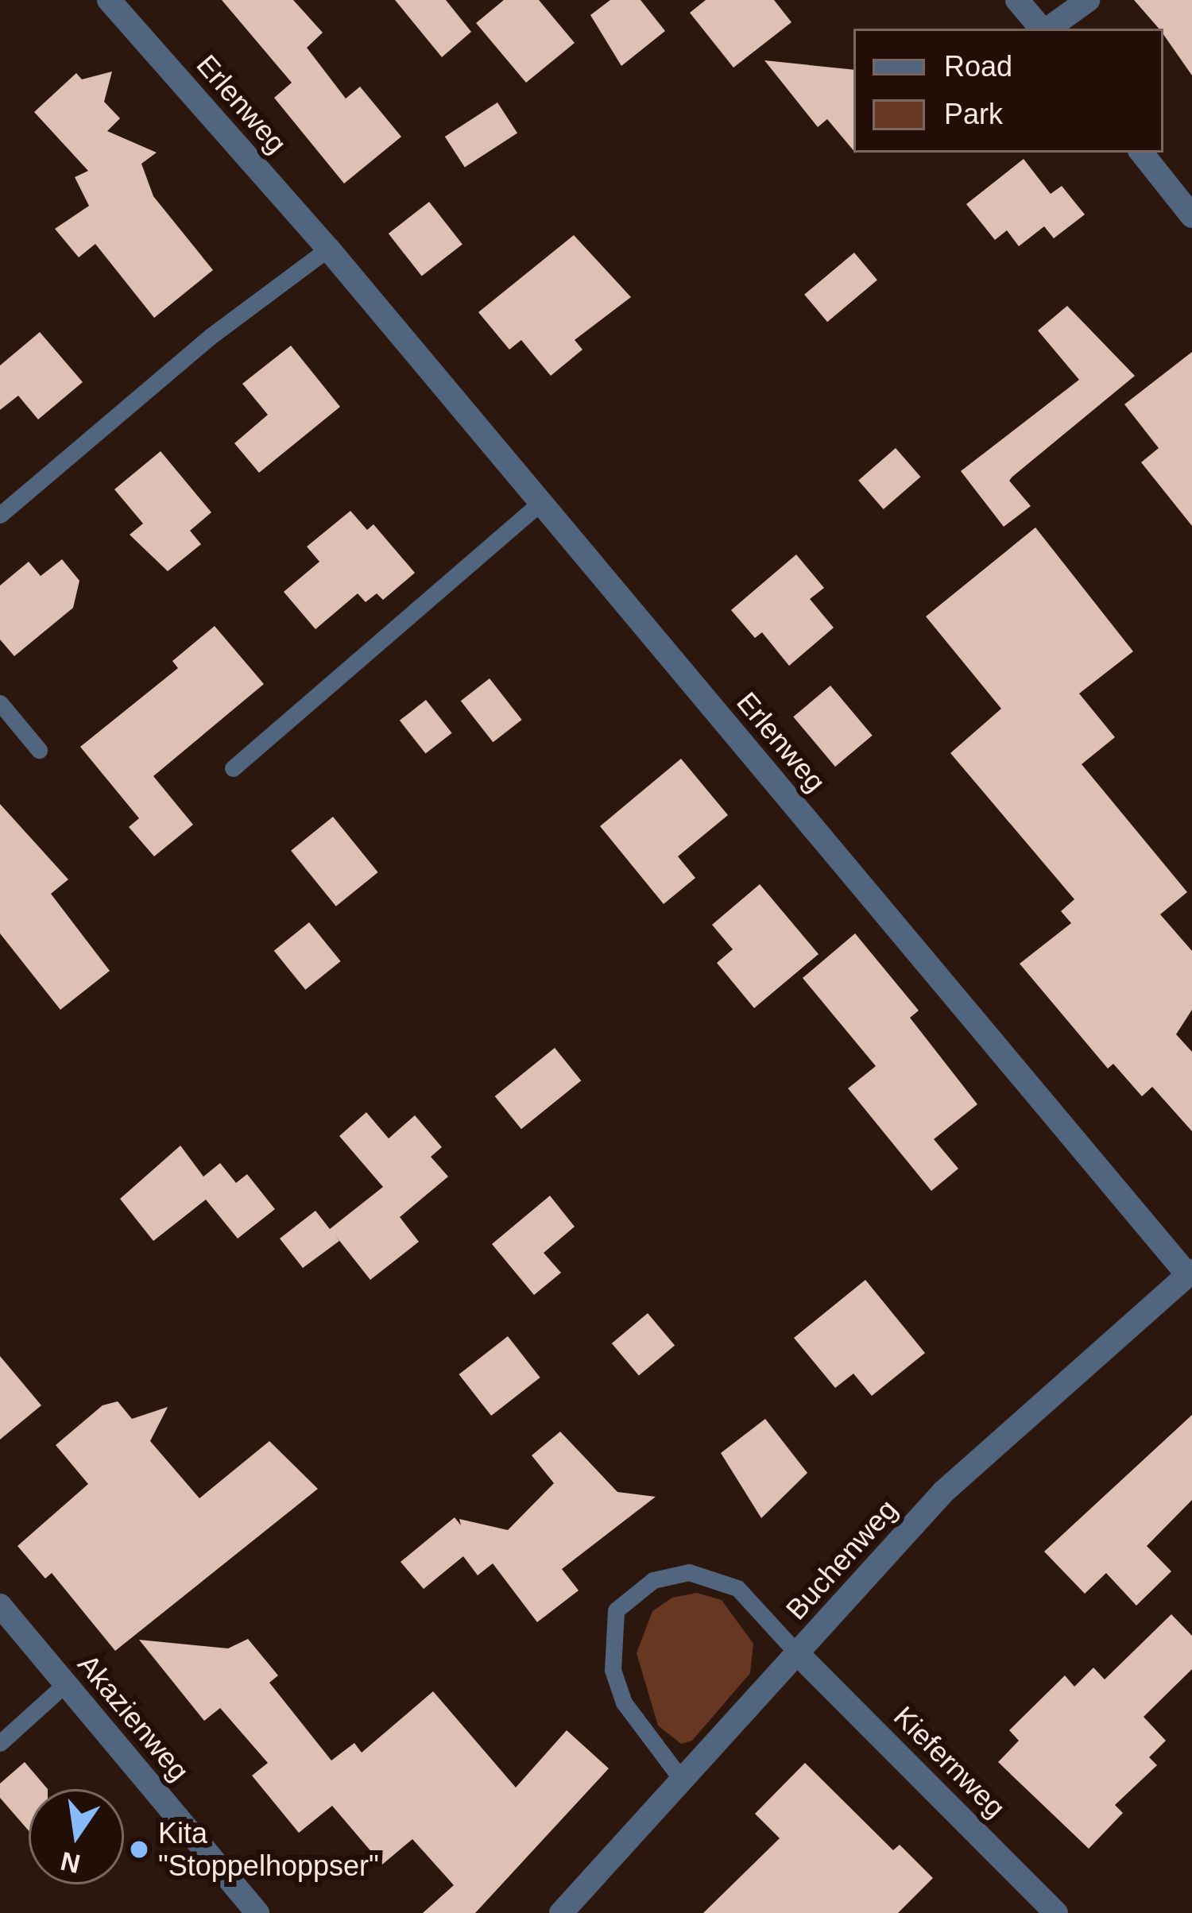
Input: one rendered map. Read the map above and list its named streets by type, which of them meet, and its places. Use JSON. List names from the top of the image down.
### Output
{
  "streets": {
    "street": [
      "Erlenweg",
      "Buchenweg",
      "Akazienweg",
      "Kiefernweg"
    ]
  },
  "crossings": [
    ["Erlenweg", "Buchenweg"],
    ["Buchenweg", "Kiefernweg"]
  ],
  "places": ["Kita \"Stoppelhoppser\""],
  "legend": ["Road", "Park"],
  "north": "bottom"
}
